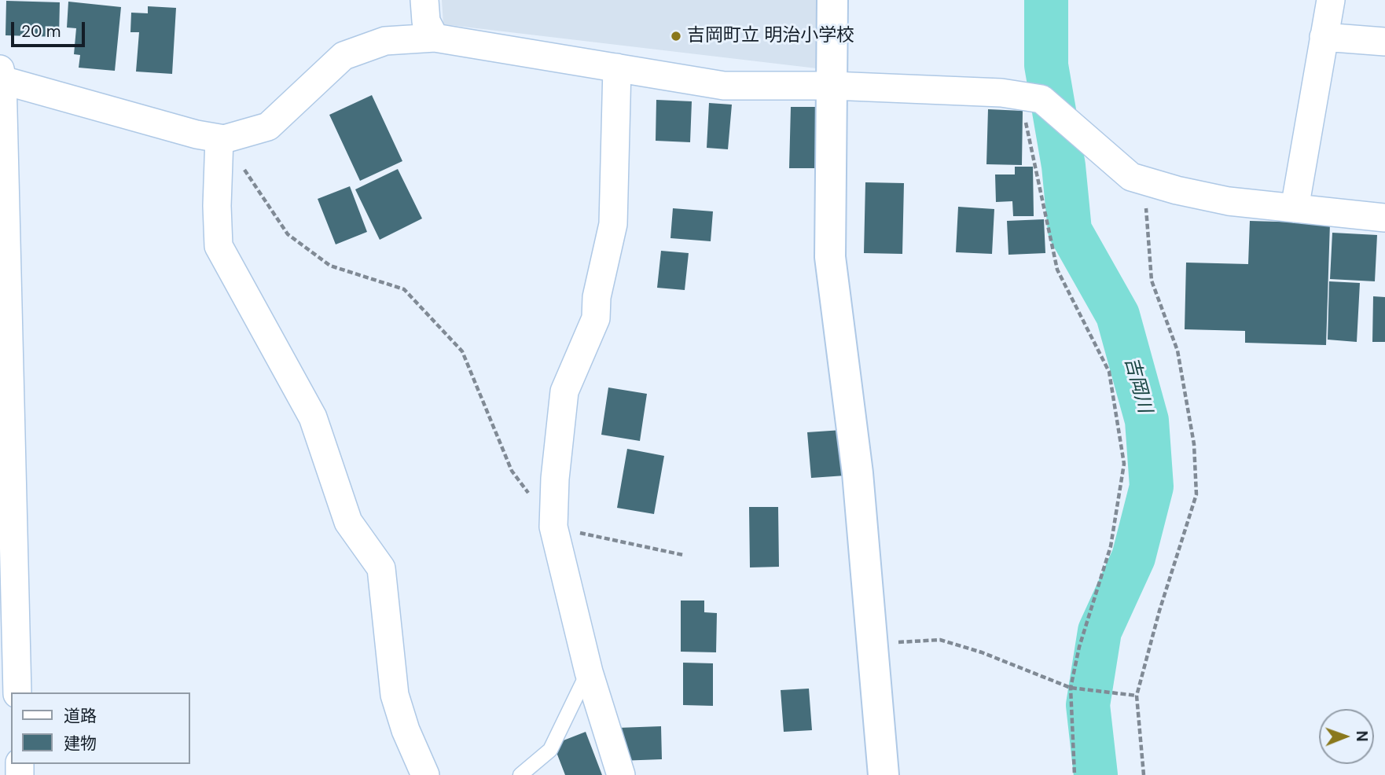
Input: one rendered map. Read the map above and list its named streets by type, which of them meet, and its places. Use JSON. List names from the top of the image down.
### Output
{
  "water": ["吉岡川"],
  "places": ["吉岡町立 明治小学校"],
  "legend": ["道路", "建物"],
  "scale_bar": "20 m",
  "north": "right"
}
